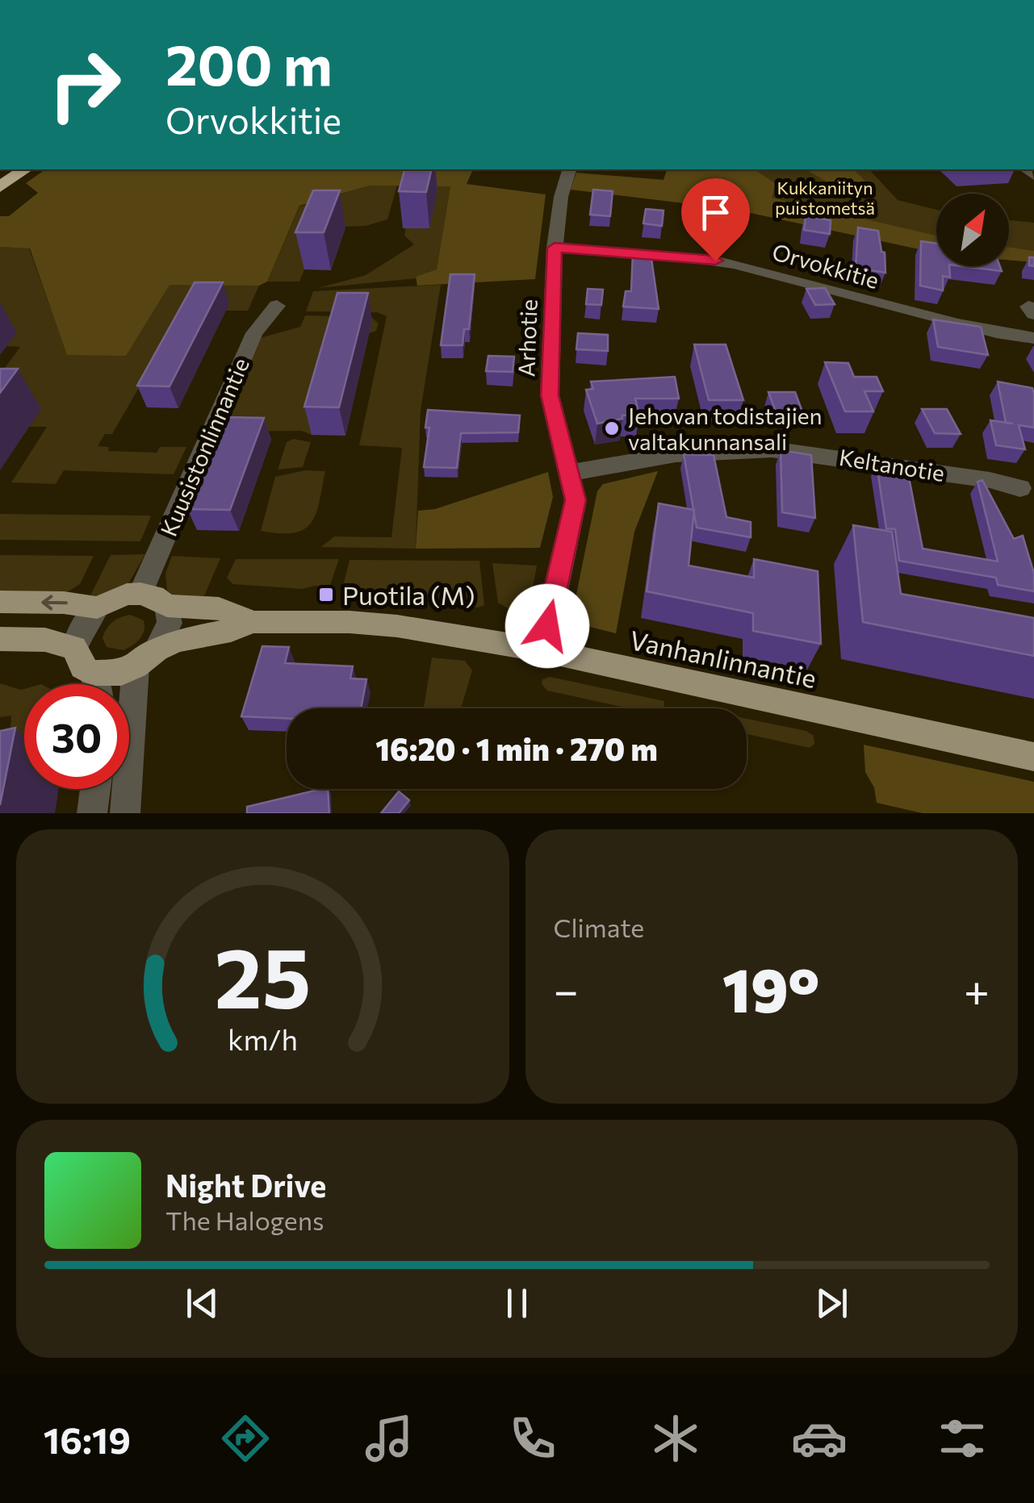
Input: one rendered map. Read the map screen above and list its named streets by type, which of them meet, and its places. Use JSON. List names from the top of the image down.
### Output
{
  "streets": {
    "main road": ["Vanhanlinnantie"],
    "street": [
      "Orvokkitie",
      "Arhotie",
      "Kuusistonlinnantie",
      "Keltanotie"
    ]
  },
  "crossings": [
    ["Orvokkitie", "Arhotie"],
    ["Arhotie", "Keltanotie"],
    ["Arhotie", "Vanhanlinnantie"],
    ["Kuusistonlinnantie", "Vanhanlinnantie"]
  ],
  "parks": ["Kukkaniityn puistometsä"],
  "places": {
    "other": ["Jehovan todistajien valtakunnansali"],
    "transit": ["Puotila (M)"]
  },
  "north": "top right",
  "page": {
    "turn": ["200 m", "Orvokkitie"],
    "limit": "30",
    "trip": "16:20 · 1 min · 270 m",
    "tile": "Climate",
    "heat": ["−", "19°", "+"],
    "song": ["Night Drive", "The Halogens"],
    "tabs": "16:19",
    "gauge": ["25", "km/h"]
  }
}
